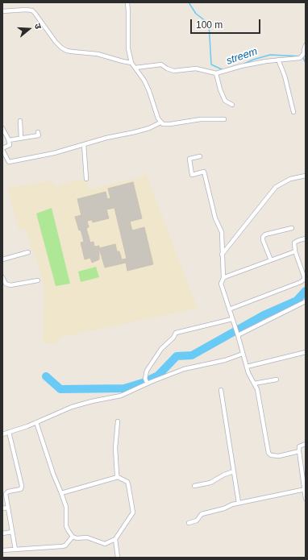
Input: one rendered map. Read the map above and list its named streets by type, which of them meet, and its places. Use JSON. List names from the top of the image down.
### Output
{
  "water": ["streem"],
  "scale_bar": "100 m",
  "north": "right"
}
